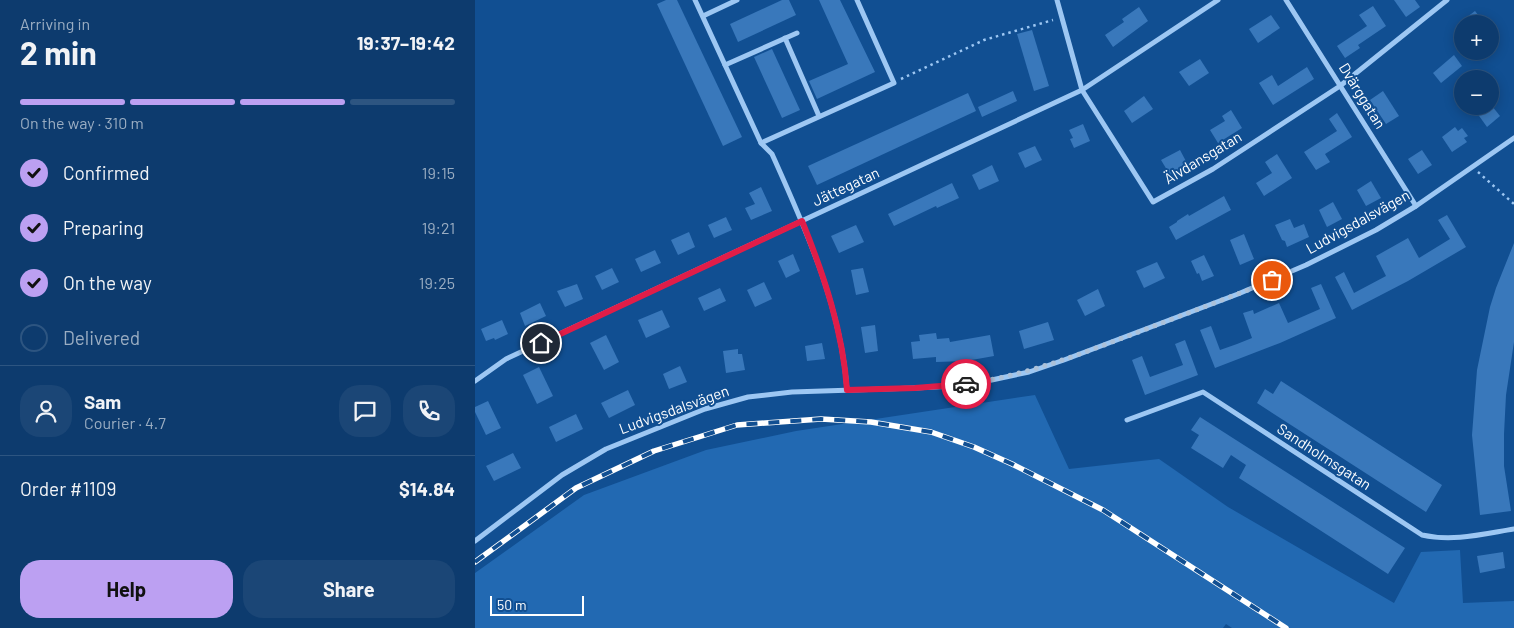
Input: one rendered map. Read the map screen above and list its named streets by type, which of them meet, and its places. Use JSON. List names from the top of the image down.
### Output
{
  "streets": {
    "street": [
      "Dvärggatan",
      "Älvdansgatan",
      "Jättegatan",
      "Ludvigsdalsvägen",
      "Sandholmsgatan"
    ]
  },
  "crossings": [
    ["Dvärggatan", "Älvdansgatan"],
    ["Dvärggatan", "Ludvigsdalsvägen"],
    ["Älvdansgatan", "Jättegatan"]
  ],
  "scale_bar": "50 m",
  "page": {
    "heading": ["2 min", "Arriving in", "19:37–19:42"],
    "panel": [
      "Sam",
      "Courier · 4.7",
      "Order #1109",
      "$14.84"
    ],
    "map_buttons": ["+", "−"],
    "bar": "On the way · 310 m",
    "list": [
      ["Confirmed", "19:15"],
      ["Preparing", "19:21"],
      ["On the way", "19:25"],
      "Delivered"
    ],
    "buttons": ["Help", "Share"],
    "scale": "50 m"
  }
}
